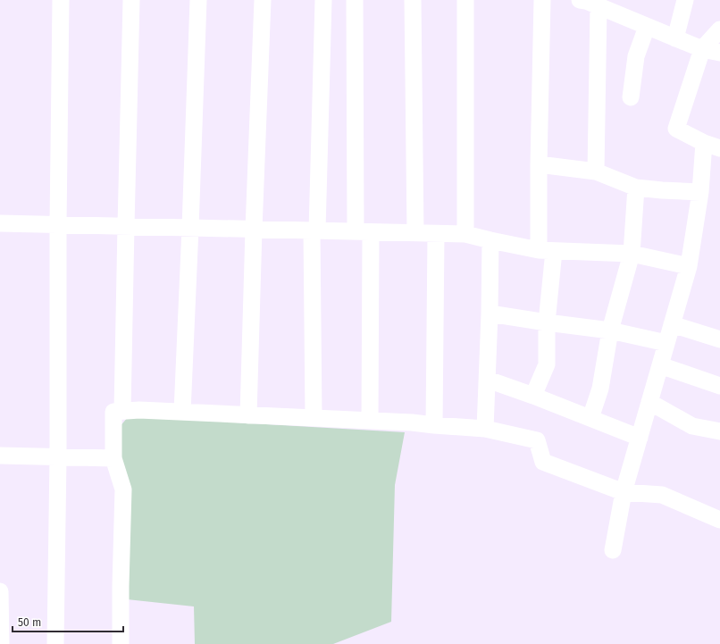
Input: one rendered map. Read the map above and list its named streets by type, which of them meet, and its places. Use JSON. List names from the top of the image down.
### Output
{
  "scale_bar": "50 m"
}
